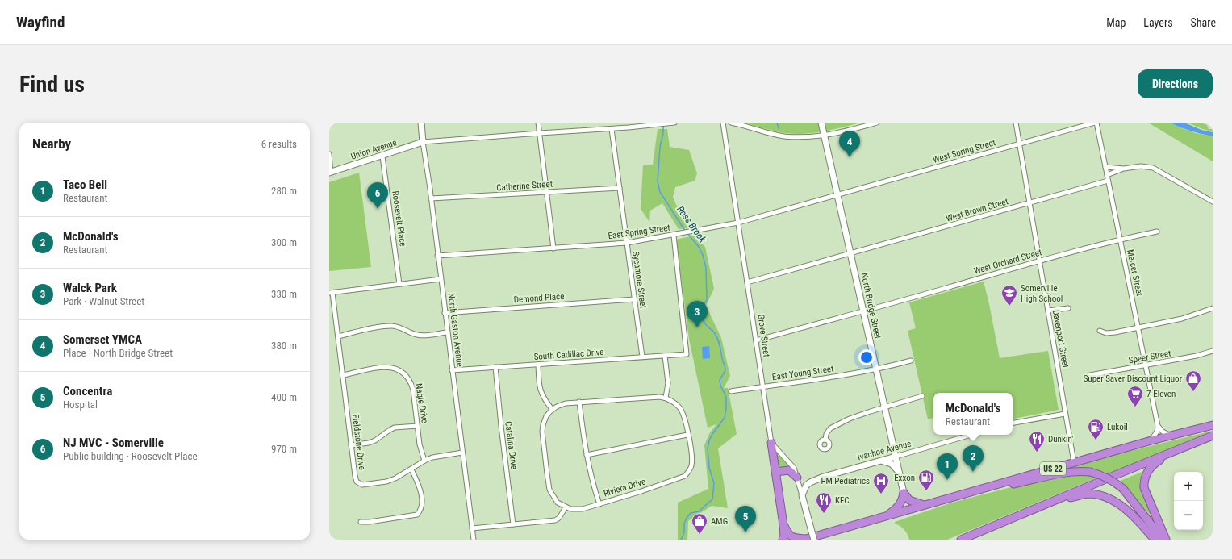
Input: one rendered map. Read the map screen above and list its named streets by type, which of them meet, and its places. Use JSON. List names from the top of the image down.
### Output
{
  "streets": {
    "highway": ["US 22"],
    "street": [
      "Union Avenue",
      "West Spring Street",
      "Catherine Street",
      "West Brown Street",
      "Roosevelt Place",
      "East Spring Street",
      "West Orchard Street",
      "Mercer Street",
      "Sycamore Street",
      "Demond Place",
      "North Bridge Street",
      "North Gaston Avenue",
      "Grove Street",
      "Davenport Street",
      "South Cadillac Drive",
      "Speer Street",
      "East Young Street",
      "Nagle Drive",
      "Fieldstone Drive",
      "Catalina Drive",
      "Ivanhoe Avenue",
      "Riviera Drive"
    ]
  },
  "crossings": [
    ["Union Avenue", "Roosevelt Place"],
    ["Union Avenue", "North Gaston Avenue"],
    ["West Spring Street", "East Spring Street"],
    ["West Spring Street", "Mercer Street"],
    ["West Spring Street", "North Bridge Street"],
    ["West Spring Street", "Davenport Street"],
    ["Catherine Street", "Sycamore Street"],
    ["Catherine Street", "North Gaston Avenue"],
    ["West Brown Street", "Mercer Street"],
    ["West Brown Street", "North Bridge Street"],
    ["West Brown Street", "Grove Street"],
    ["West Brown Street", "Davenport Street"],
    ["East Spring Street", "Sycamore Street"],
    ["East Spring Street", "North Bridge Street"],
    ["East Spring Street", "North Gaston Avenue"],
    ["East Spring Street", "Grove Street"],
    ["East Spring Street", "South Cadillac Drive"],
    ["West Orchard Street", "Mercer Street"],
    ["West Orchard Street", "North Bridge Street"],
    ["West Orchard Street", "Grove Street"],
    ["West Orchard Street", "Davenport Street"],
    ["Mercer Street", "Speer Street"],
    ["Sycamore Street", "Demond Place"],
    ["Sycamore Street", "South Cadillac Drive"],
    ["Demond Place", "North Gaston Avenue"],
    ["North Bridge Street", "East Young Street"],
    ["North Bridge Street", "Ivanhoe Avenue"],
    ["North Gaston Avenue", "South Cadillac Drive"],
    ["North Gaston Avenue", "Fieldstone Drive"],
    ["Grove Street", "East Young Street"],
    ["Davenport Street", "US 22"],
    ["South Cadillac Drive", "Catalina Drive"],
    ["Nagle Drive", "Fieldstone Drive"]
  ],
  "water": ["Ross Brook"],
  "places": {
    "school or university": ["Somerville High School"],
    "shop": ["Super Saver Discount Liquor", "AMG"],
    "supermarket": ["7-Eleven"],
    "fuel station": ["Lukoil", "Exxon"],
    "restaurant": ["Dunkin'", "KFC"],
    "hospital": ["PM Pediatrics"]
  },
  "page": {
    "header": "Wayfind",
    "nav": ["Map", "Layers", "Share"],
    "buttons": "Directions",
    "title": "Find us",
    "heading": ["Nearby", "6 results"],
    "pins": [
      "4",
      "6",
      "3",
      "2",
      "1",
      "5"
    ],
    "list": [
      {
        "mark": "1",
        "name": "Taco Bell",
        "note": "Restaurant",
        "value": "280 m"
      },
      {
        "mark": "2",
        "name": "McDonald's",
        "note": "Restaurant",
        "value": "300 m"
      },
      {
        "mark": "3",
        "name": "Walck Park",
        "note": "Park · Walnut Street",
        "value": "330 m"
      },
      {
        "mark": "4",
        "name": "Somerset YMCA",
        "note": "Place · North Bridge Street",
        "value": "380 m"
      },
      {
        "mark": "5",
        "name": "Concentra",
        "note": "Hospital",
        "value": "400 m"
      },
      {
        "mark": "6",
        "name": "NJ MVC - Somerville",
        "note": "Public building · Roosevelt Place",
        "value": "970 m"
      }
    ],
    "popup": ["McDonald's", "Restaurant"],
    "map_buttons": ["+", "−"]
  }
}
